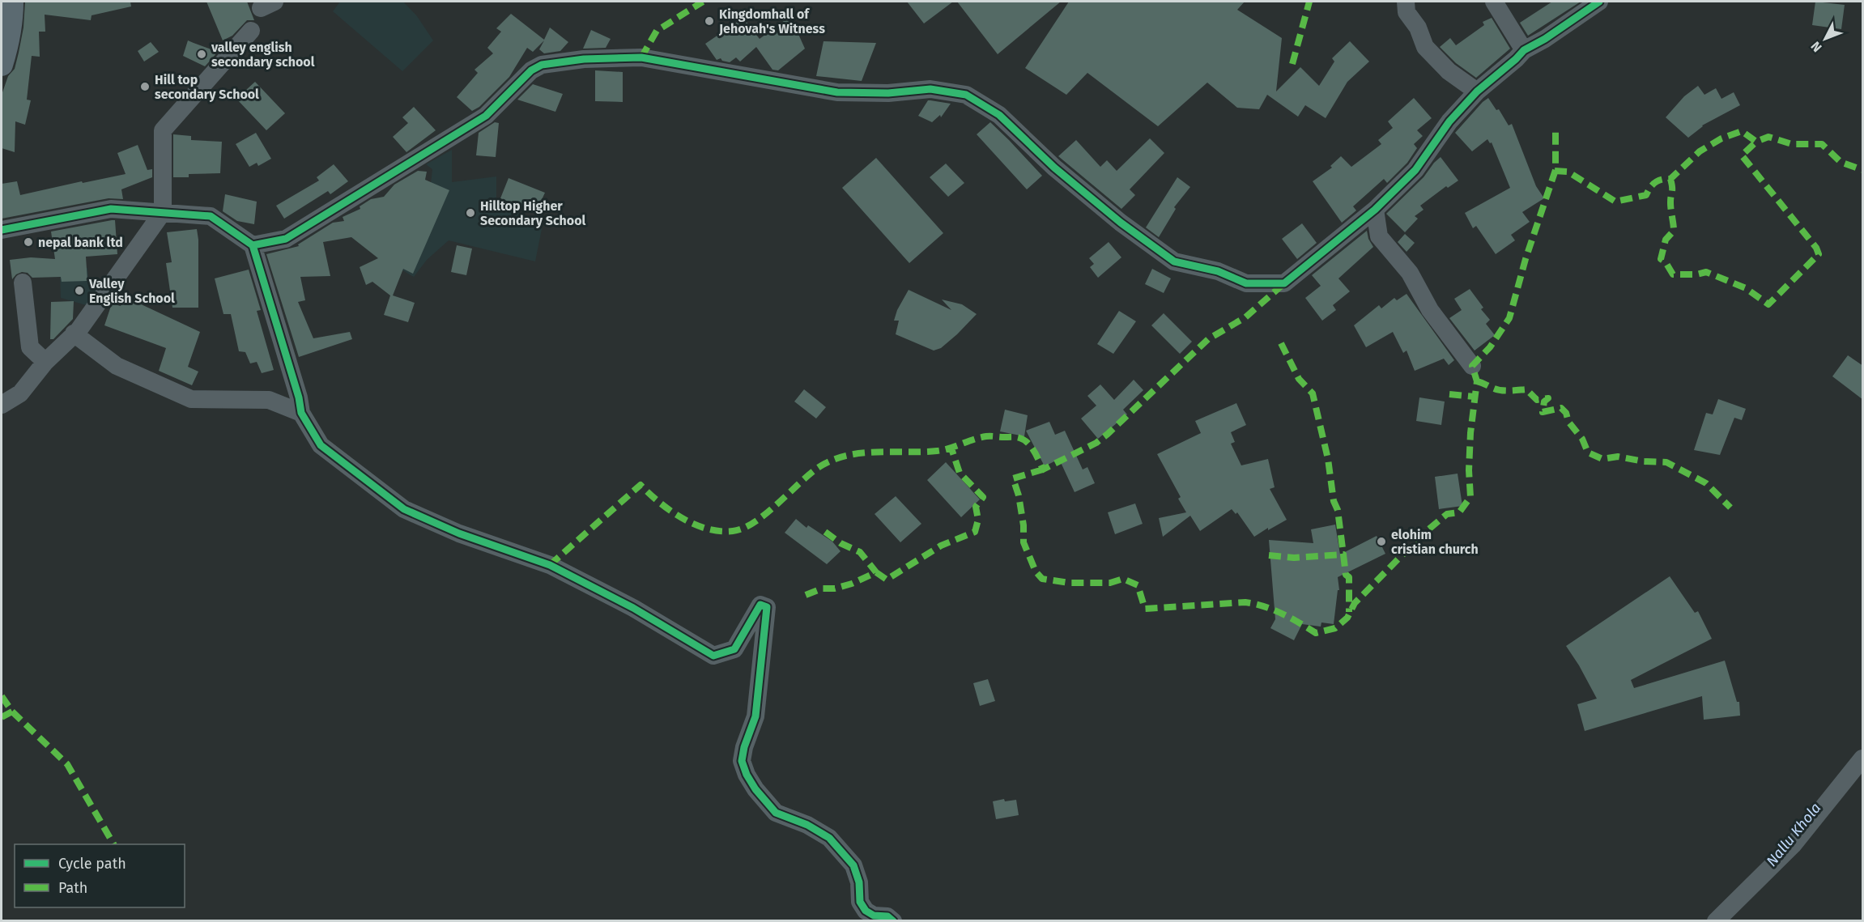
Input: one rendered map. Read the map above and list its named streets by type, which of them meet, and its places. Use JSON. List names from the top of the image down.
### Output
{
  "water": ["Nallu Khola"],
  "places": [
    "Kingdomhall of Jehovah's Witness",
    "valley english secondary school",
    "Hill top secondary School",
    "Hilltop Higher Secondary School",
    "nepal bank ltd",
    "Valley English School",
    "elohim cristian church"
  ],
  "legend": ["Cycle path", "Path"],
  "north": "bottom left"
}
